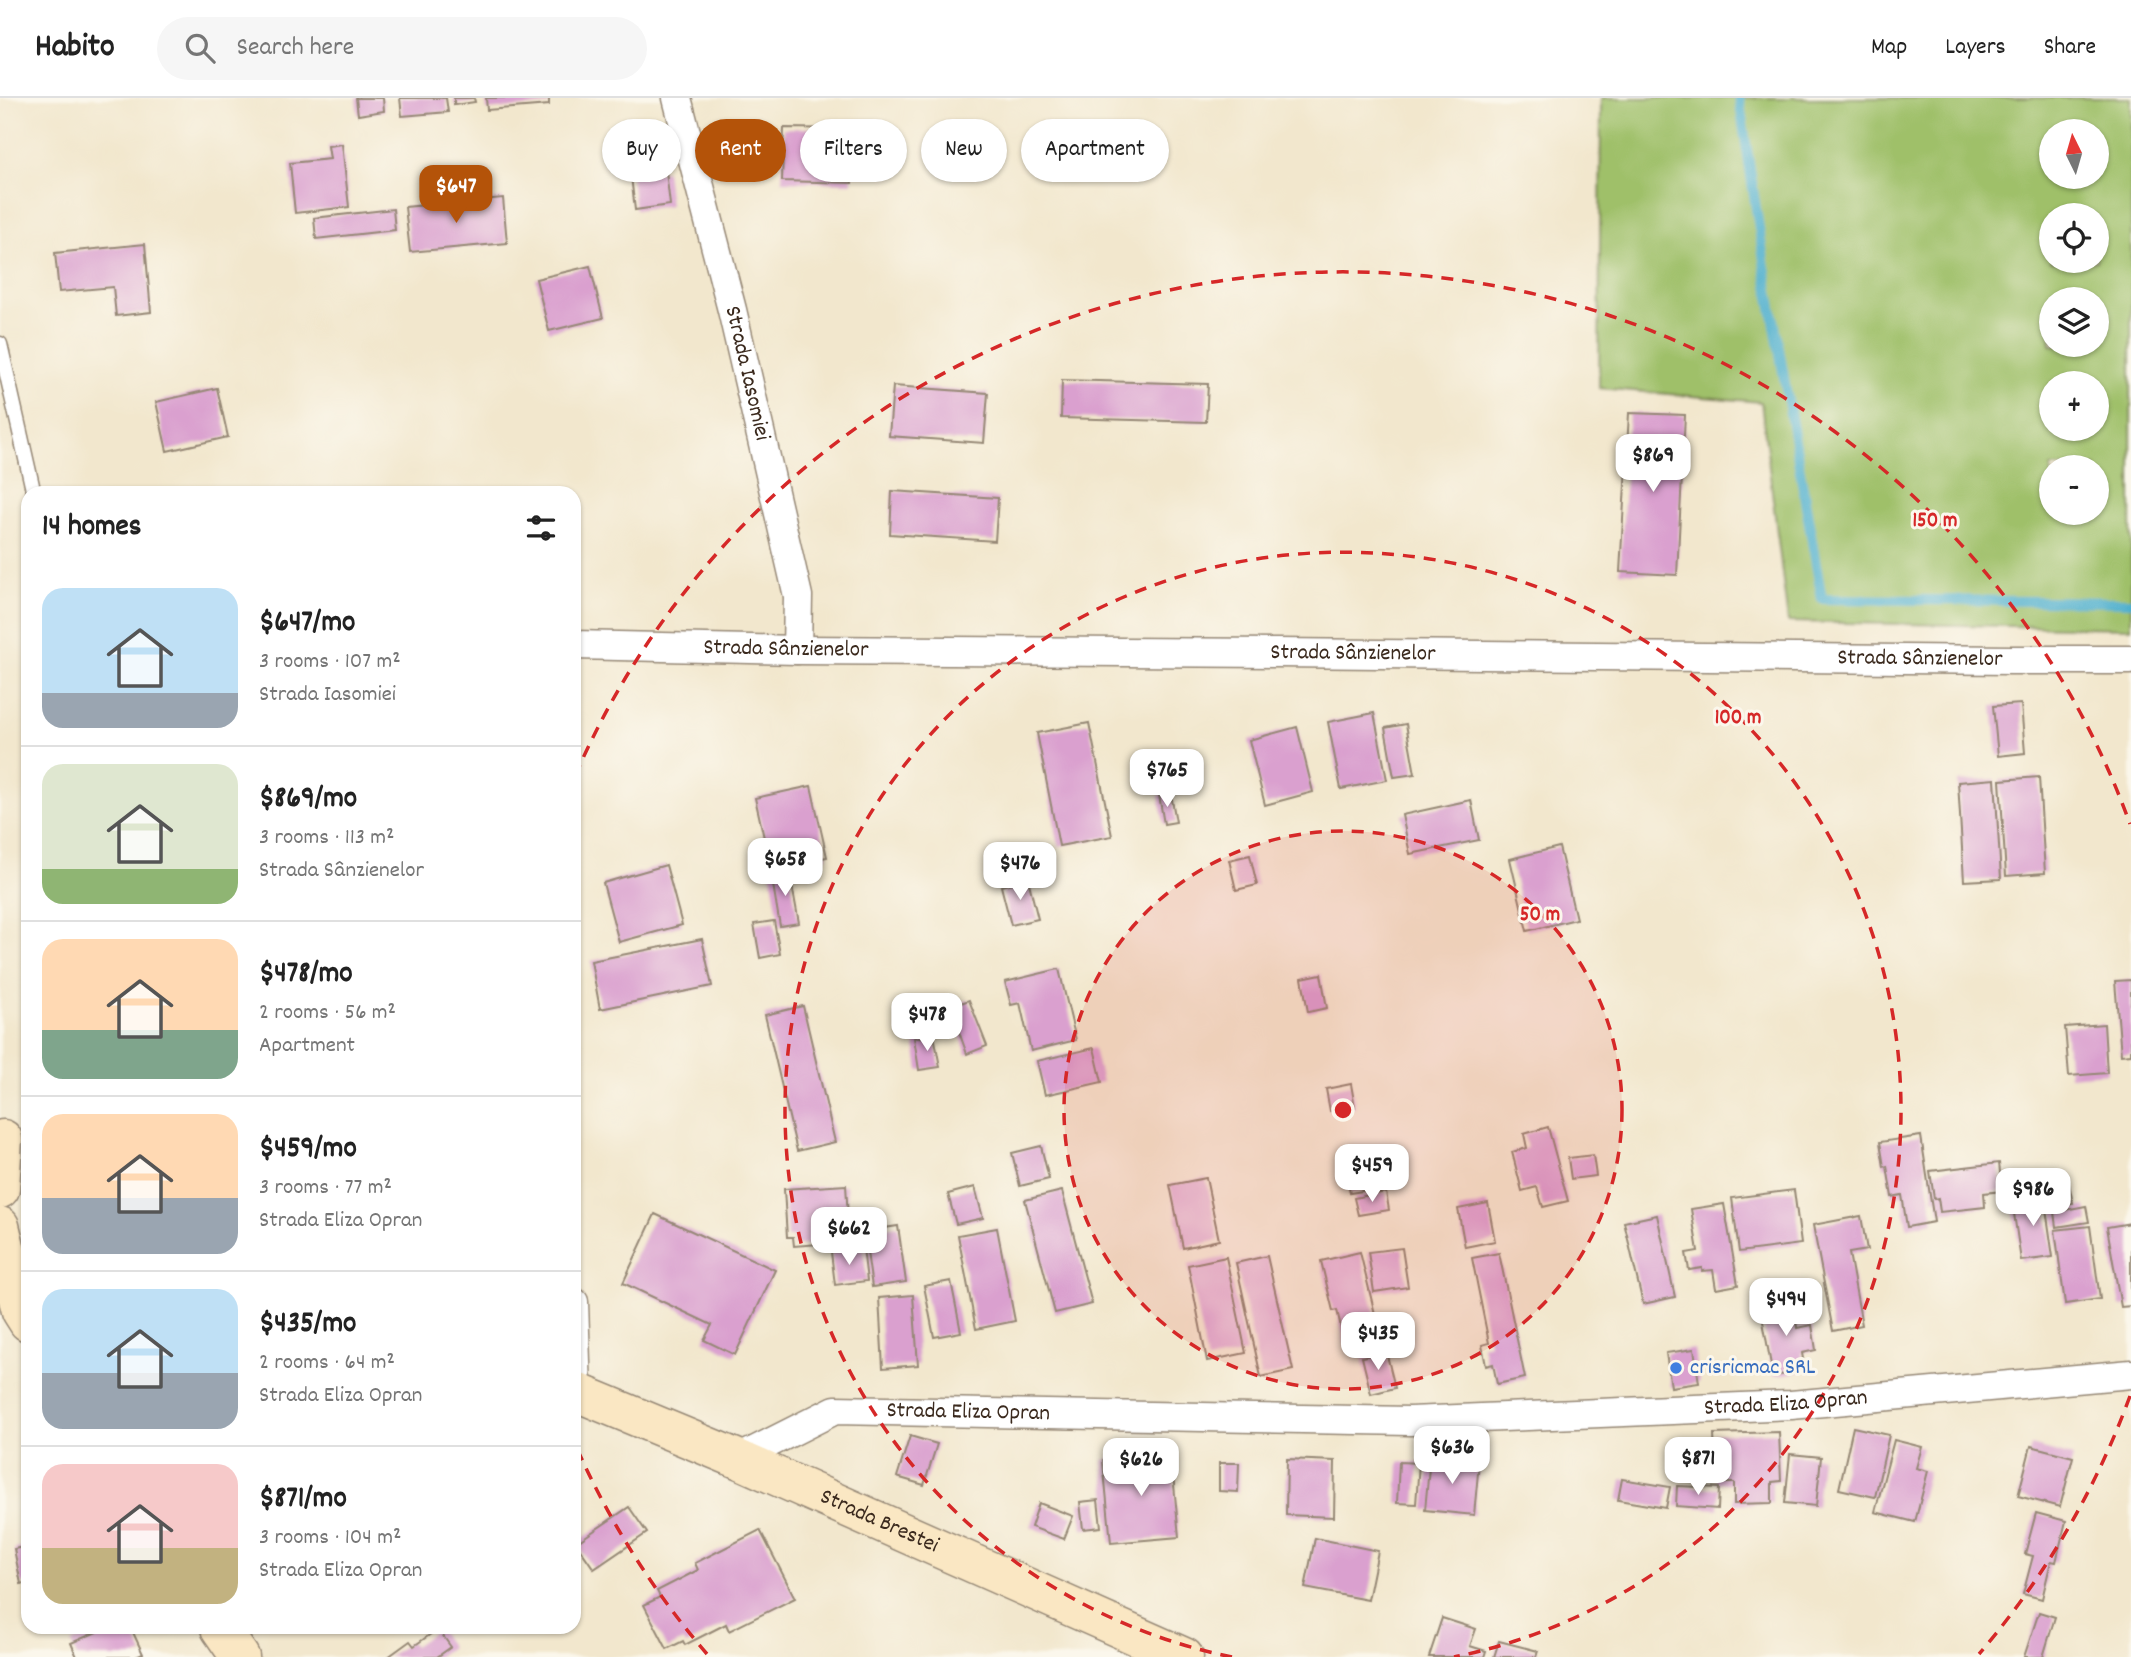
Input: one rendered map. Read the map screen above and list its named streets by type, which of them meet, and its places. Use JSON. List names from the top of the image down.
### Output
{
  "streets": {
    "main road": ["Strada Brestei"],
    "street": ["Strada Iasomiei", "Strada Sânzienelor", "Strada Eliza Opran"]
  },
  "crossings": [
    ["Strada Iasomiei", "Strada Sânzienelor"],
    ["Strada Eliza Opran", "Strada Brestei"]
  ],
  "places": ["crisricmac SRL"],
  "north": "top",
  "page": {
    "header": "Habito",
    "search": "Search here",
    "nav": ["Map", "Layers", "Share"],
    "map_buttons": ["+", "−"],
    "chip": [
      "Buy",
      "Rent",
      "Filters",
      "New",
      "Apartment"
    ],
    "price": [
      "$647",
      "$869",
      "$765",
      "$658",
      "$476",
      "$478",
      "$459",
      "$986",
      "$662",
      "$494",
      "$435",
      "$636",
      "$871",
      "$626"
    ],
    "heading": "14 homes",
    "list": [
      {
        "name": "$647/mo",
        "note": "3 rooms · 107 m² · Strada Iasomiei"
      },
      {
        "name": "$869/mo",
        "note": "3 rooms · 113 m² · Strada Sânzienelor"
      },
      {
        "name": "$478/mo",
        "note": "2 rooms · 56 m² · Apartment"
      },
      {
        "name": "$459/mo",
        "note": "3 rooms · 77 m² · Strada Eliza Opran"
      },
      {
        "name": "$435/mo",
        "note": "2 rooms · 64 m² · Strada Eliza Opran"
      },
      {
        "name": "$871/mo",
        "note": "3 rooms · 104 m² · Strada Eliza Opran"
      }
    ]
  },
  "rings": ["150 m", "100 m", "50 m"]
}
